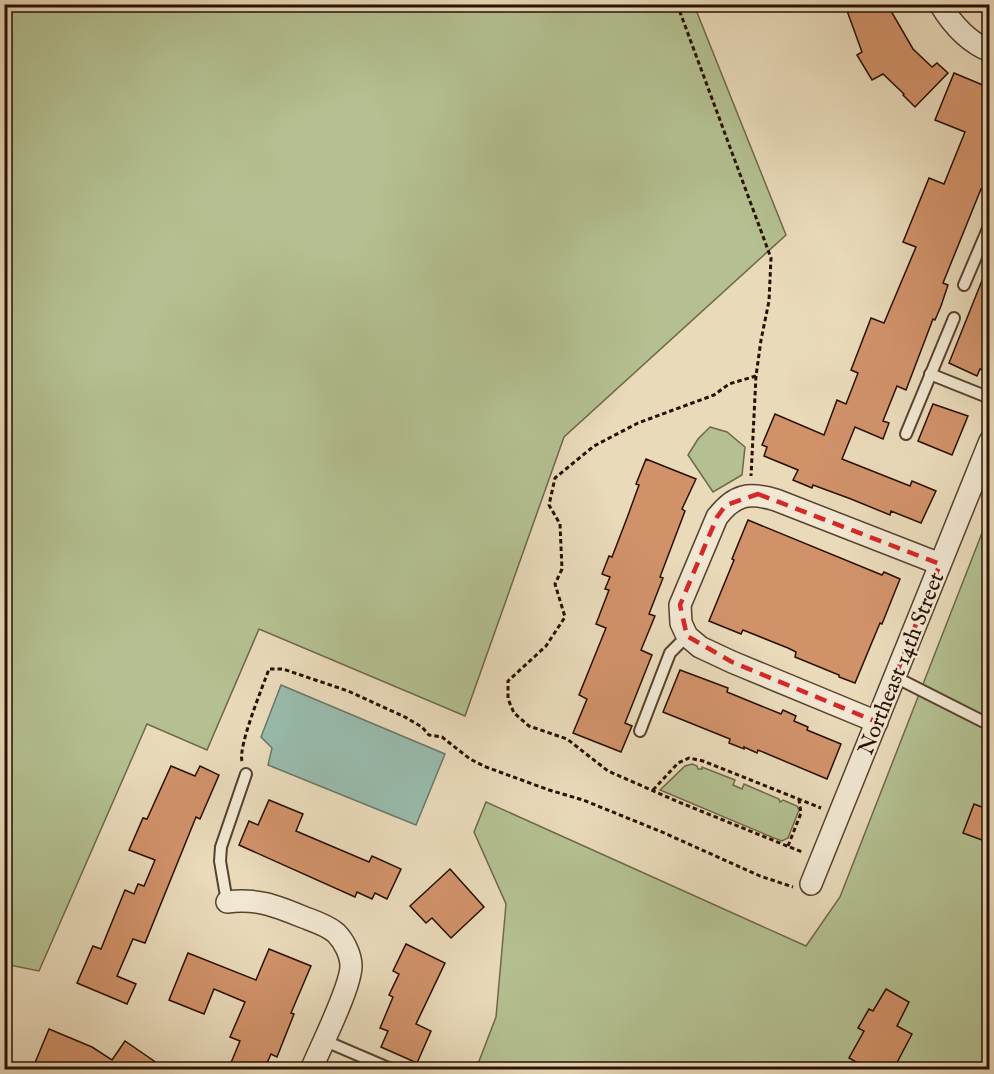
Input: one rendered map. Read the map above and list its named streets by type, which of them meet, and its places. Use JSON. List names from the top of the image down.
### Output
{
  "streets": {
    "street": ["Northeast 14th Street"]
  }
}
